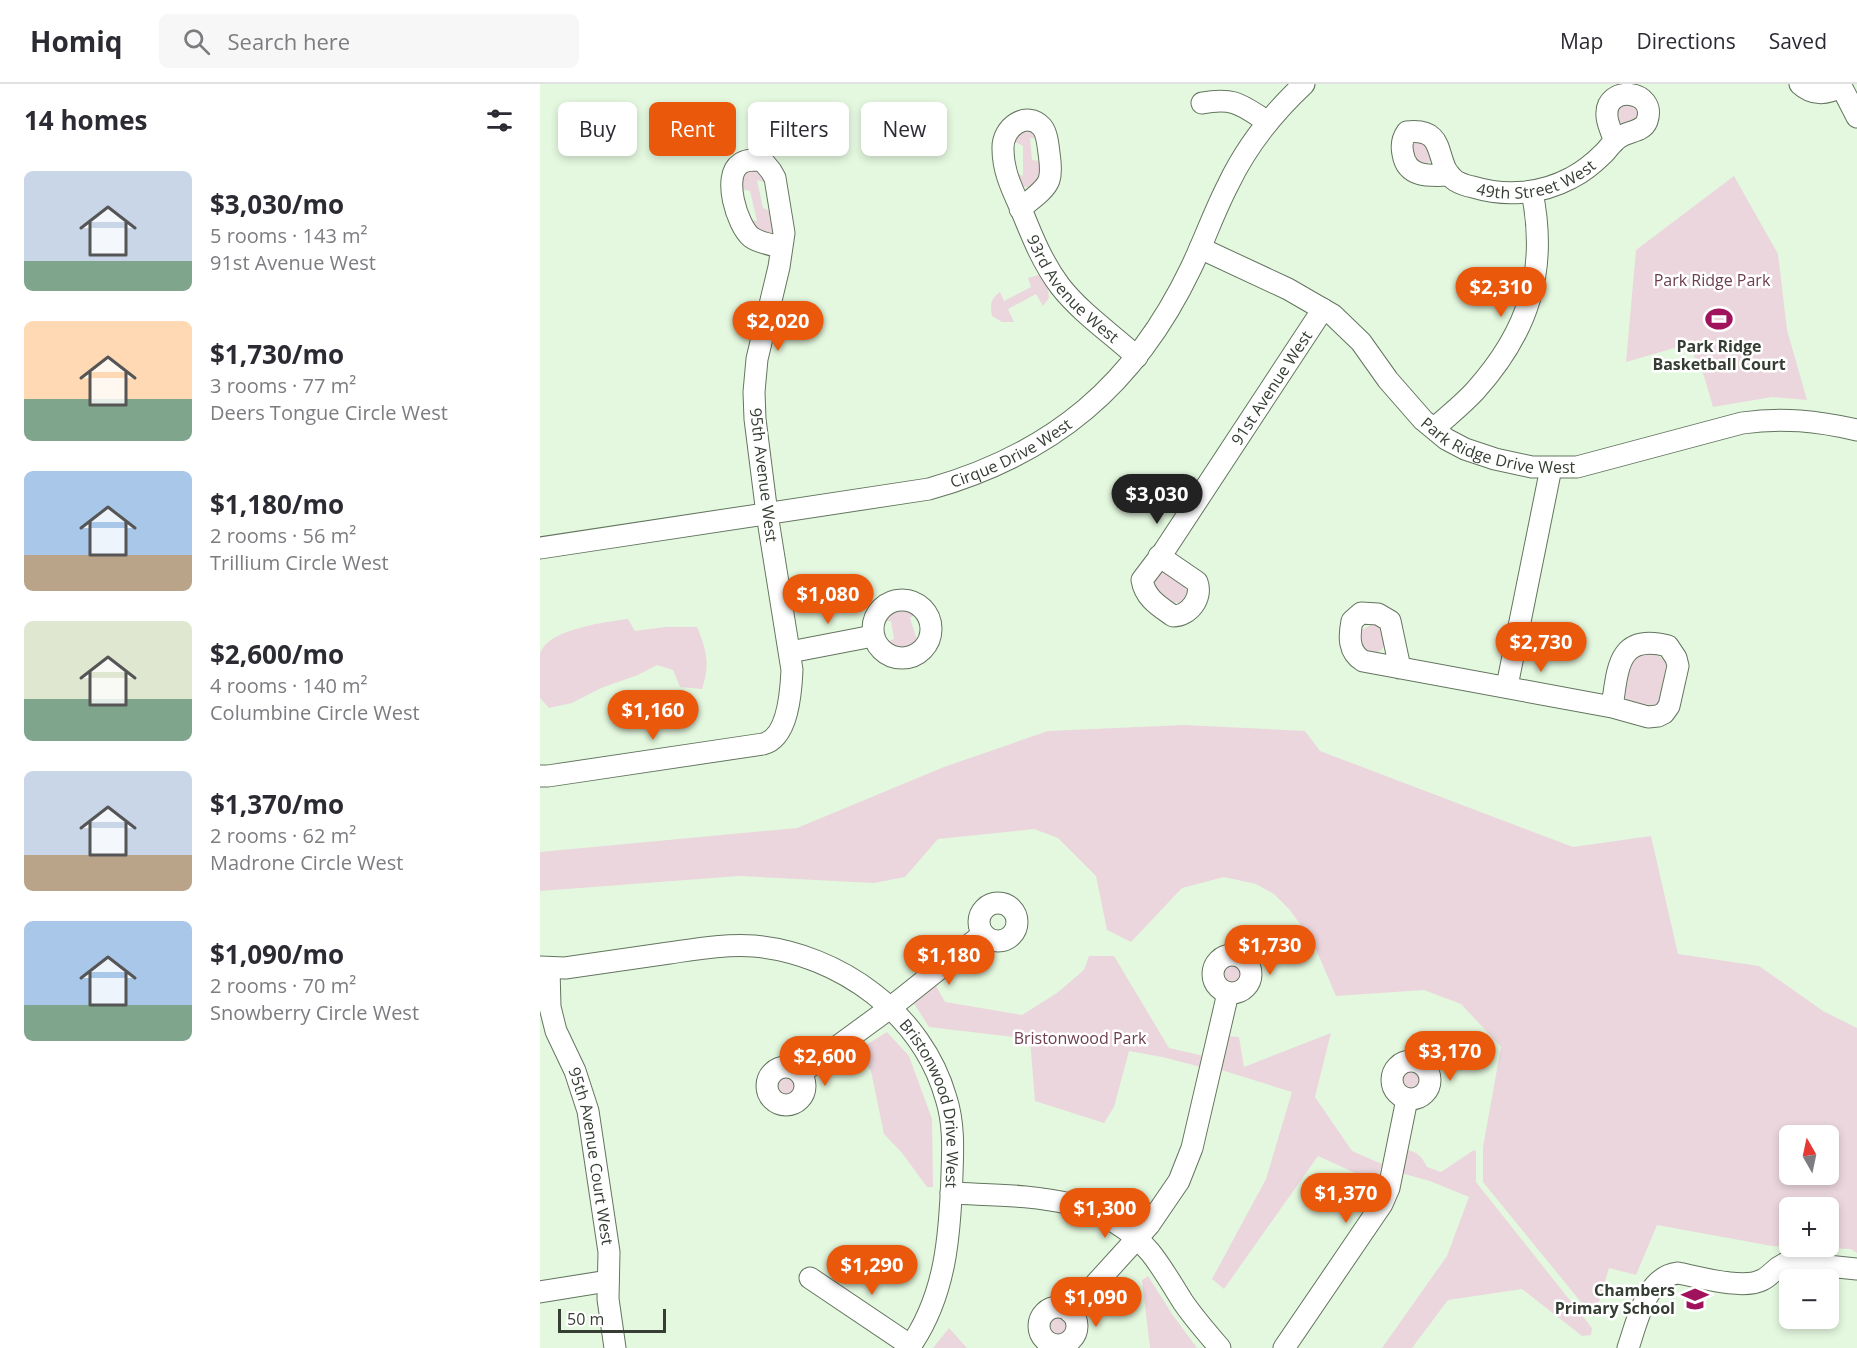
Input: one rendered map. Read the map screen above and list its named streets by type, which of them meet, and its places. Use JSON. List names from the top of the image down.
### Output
{
  "streets": {
    "street": [
      "49th Street West",
      "93rd Avenue West",
      "91st Avenue West",
      "Park Ridge Drive West",
      "Cirque Drive West",
      "95th Avenue West",
      "Bristonwood Drive West",
      "95th Avenue Court West"
    ]
  },
  "crossings": [
    ["93rd Avenue West", "Cirque Drive West"],
    ["91st Avenue West", "Park Ridge Drive West"],
    ["Park Ridge Drive West", "Cirque Drive West"],
    ["Cirque Drive West", "95th Avenue West"],
    ["Bristonwood Drive West", "95th Avenue Court West"]
  ],
  "parks": ["Park Ridge Park", "Bristonwood Park"],
  "places": {
    "sports": ["Park Ridge Basketball Court"],
    "school or university": ["Chambers Primary School"]
  },
  "scale_bar": "50 m",
  "north": "top",
  "page": {
    "header": "Homiq",
    "search": "Search here",
    "nav": ["Map", "Directions", "Saved"],
    "heading": "14 homes",
    "chip": [
      "Buy",
      "Rent",
      "Filters",
      "New"
    ],
    "list": [
      {
        "name": "$3,030/mo",
        "note": "5 rooms · 143 m² · 91st Avenue West"
      },
      {
        "name": "$1,730/mo",
        "note": "3 rooms · 77 m² · Deers Tongue Circle West"
      },
      {
        "name": "$1,180/mo",
        "note": "2 rooms · 56 m² · Trillium Circle West"
      },
      {
        "name": "$2,600/mo",
        "note": "4 rooms · 140 m² · Columbine Circle West"
      },
      {
        "name": "$1,370/mo",
        "note": "2 rooms · 62 m² · Madrone Circle West"
      },
      {
        "name": "$1,090/mo",
        "note": "2 rooms · 70 m² · Snowberry Circle West"
      }
    ],
    "price": [
      "$2,310",
      "$2,020",
      "$3,030",
      "$1,080",
      "$2,730",
      "$1,160",
      "$1,730",
      "$1,180",
      "$3,170",
      "$2,600",
      "$1,370",
      "$1,300",
      "$1,290",
      "$1,090"
    ],
    "map_buttons": ["+", "−"],
    "scale": "50 m"
  }
}
